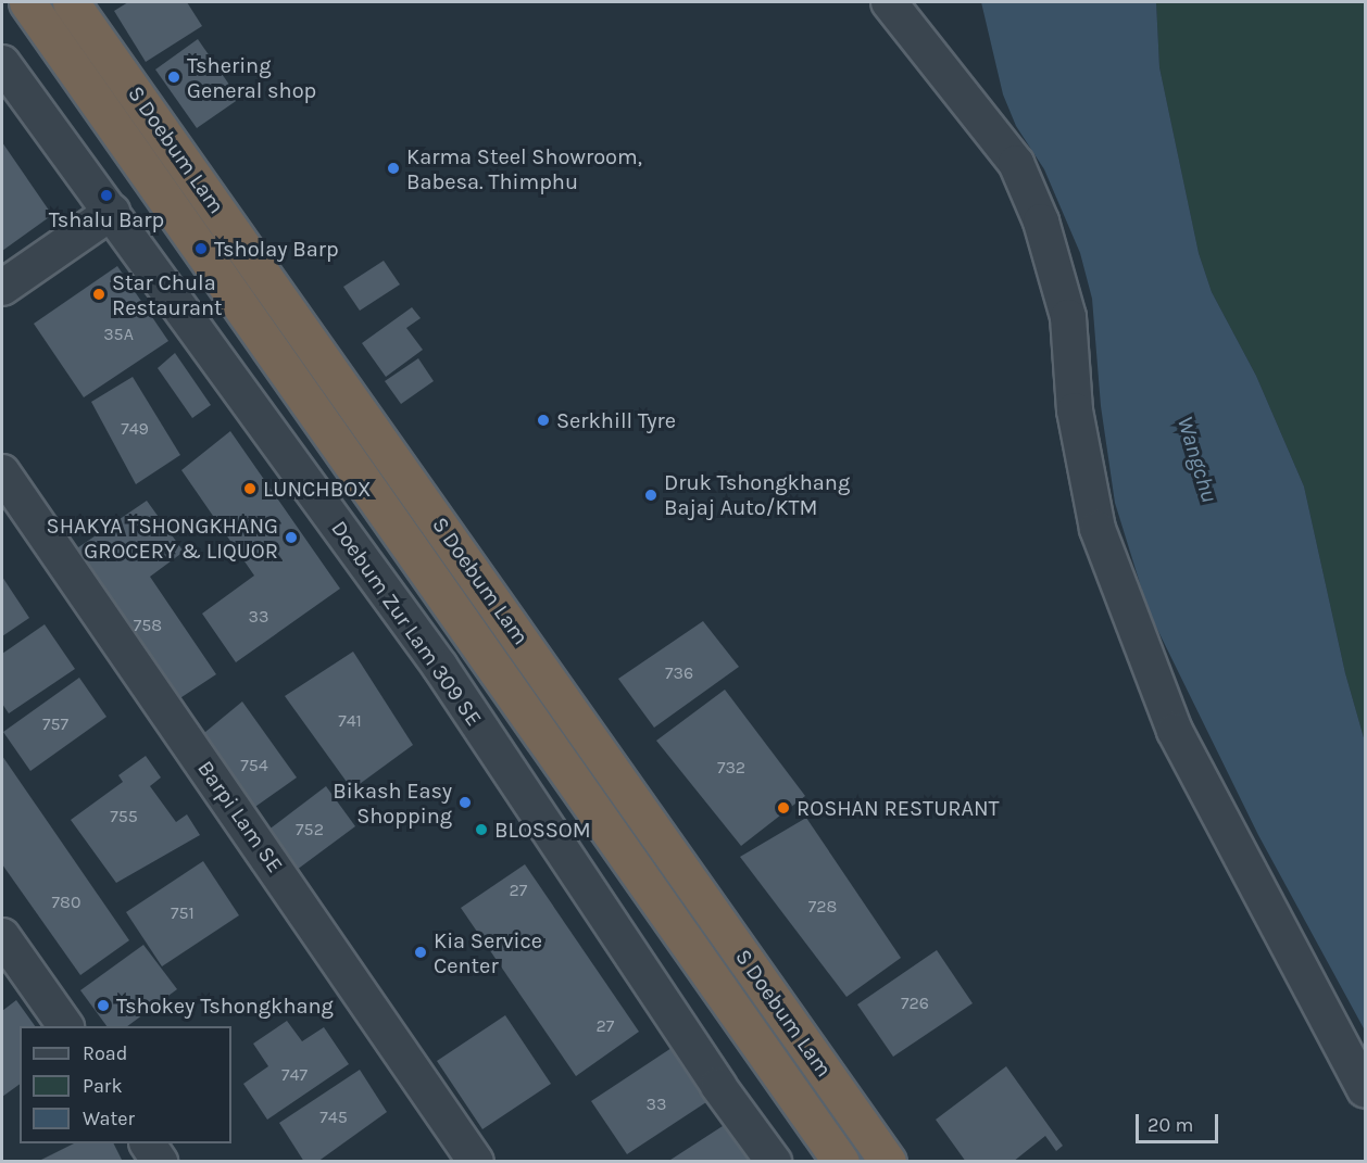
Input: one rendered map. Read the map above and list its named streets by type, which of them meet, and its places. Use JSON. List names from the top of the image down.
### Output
{
  "streets": {
    "highway": ["S Doebum Lam"],
    "street": ["Doebum Zur Lam 309 SE", "Barpi Lam SE"]
  },
  "water": ["Wangchu"],
  "places": [
    "Tshering General shop",
    "Karma Steel Showroom, Babesa. Thimphu",
    "Tshalu Barp",
    "Tsholay Barp",
    "Star Chula Restaurant",
    "Serkhill Tyre",
    "LUNCHBOX",
    "Druk Tshongkhang Bajaj Auto/KTM",
    "SHAKYA TSHONGKHANG GROCERY & LIQUOR",
    "Bikash Easy Shopping",
    "ROSHAN RESTURANT",
    "BLOSSOM",
    "Kia Service Center",
    "Tshokey Tshongkhang"
  ],
  "house_numbers": [
    "35A",
    "749",
    "33",
    "758",
    "736",
    "741",
    "757",
    "754",
    "732",
    "755",
    "752",
    "27",
    "780",
    "728",
    "751",
    "726",
    "27",
    "747",
    "33",
    "745"
  ],
  "legend": ["Road", "Park", "Water"],
  "scale_bar": "20 m"
}
